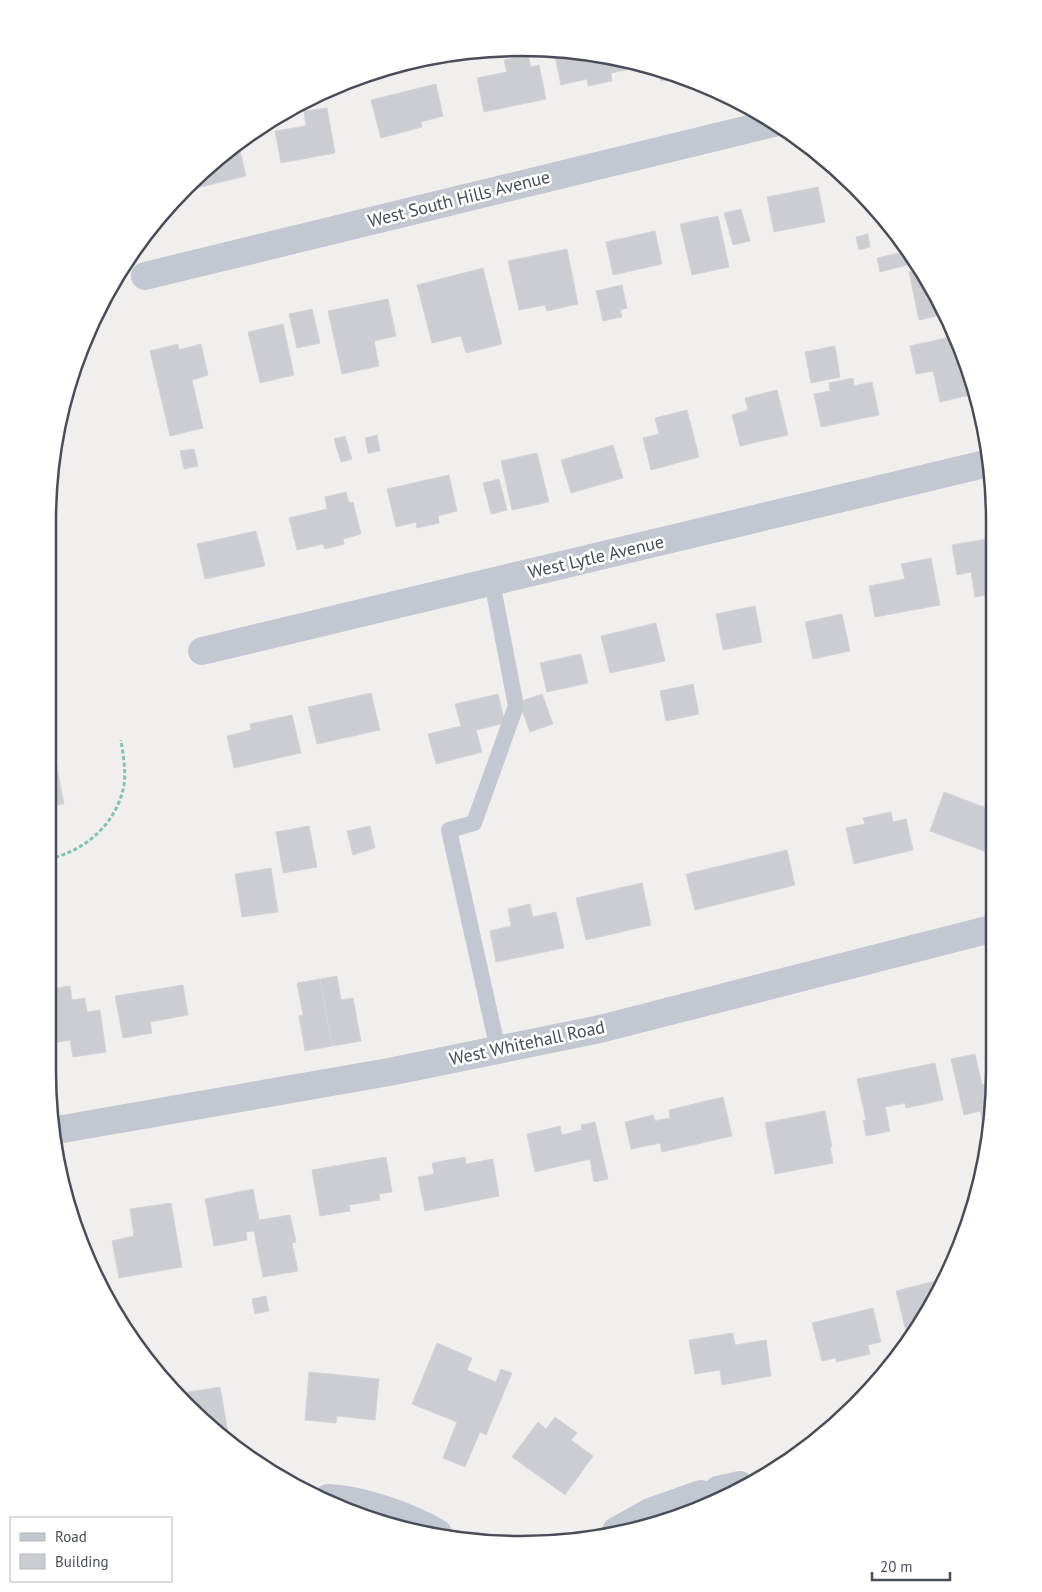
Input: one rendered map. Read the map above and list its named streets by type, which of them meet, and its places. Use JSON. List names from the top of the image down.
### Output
{
  "streets": {
    "street": ["West South Hills Avenue", "West Lytle Avenue", "West Whitehall Road"]
  },
  "legend": ["Road", "Building"],
  "scale_bar": "20 m"
}
